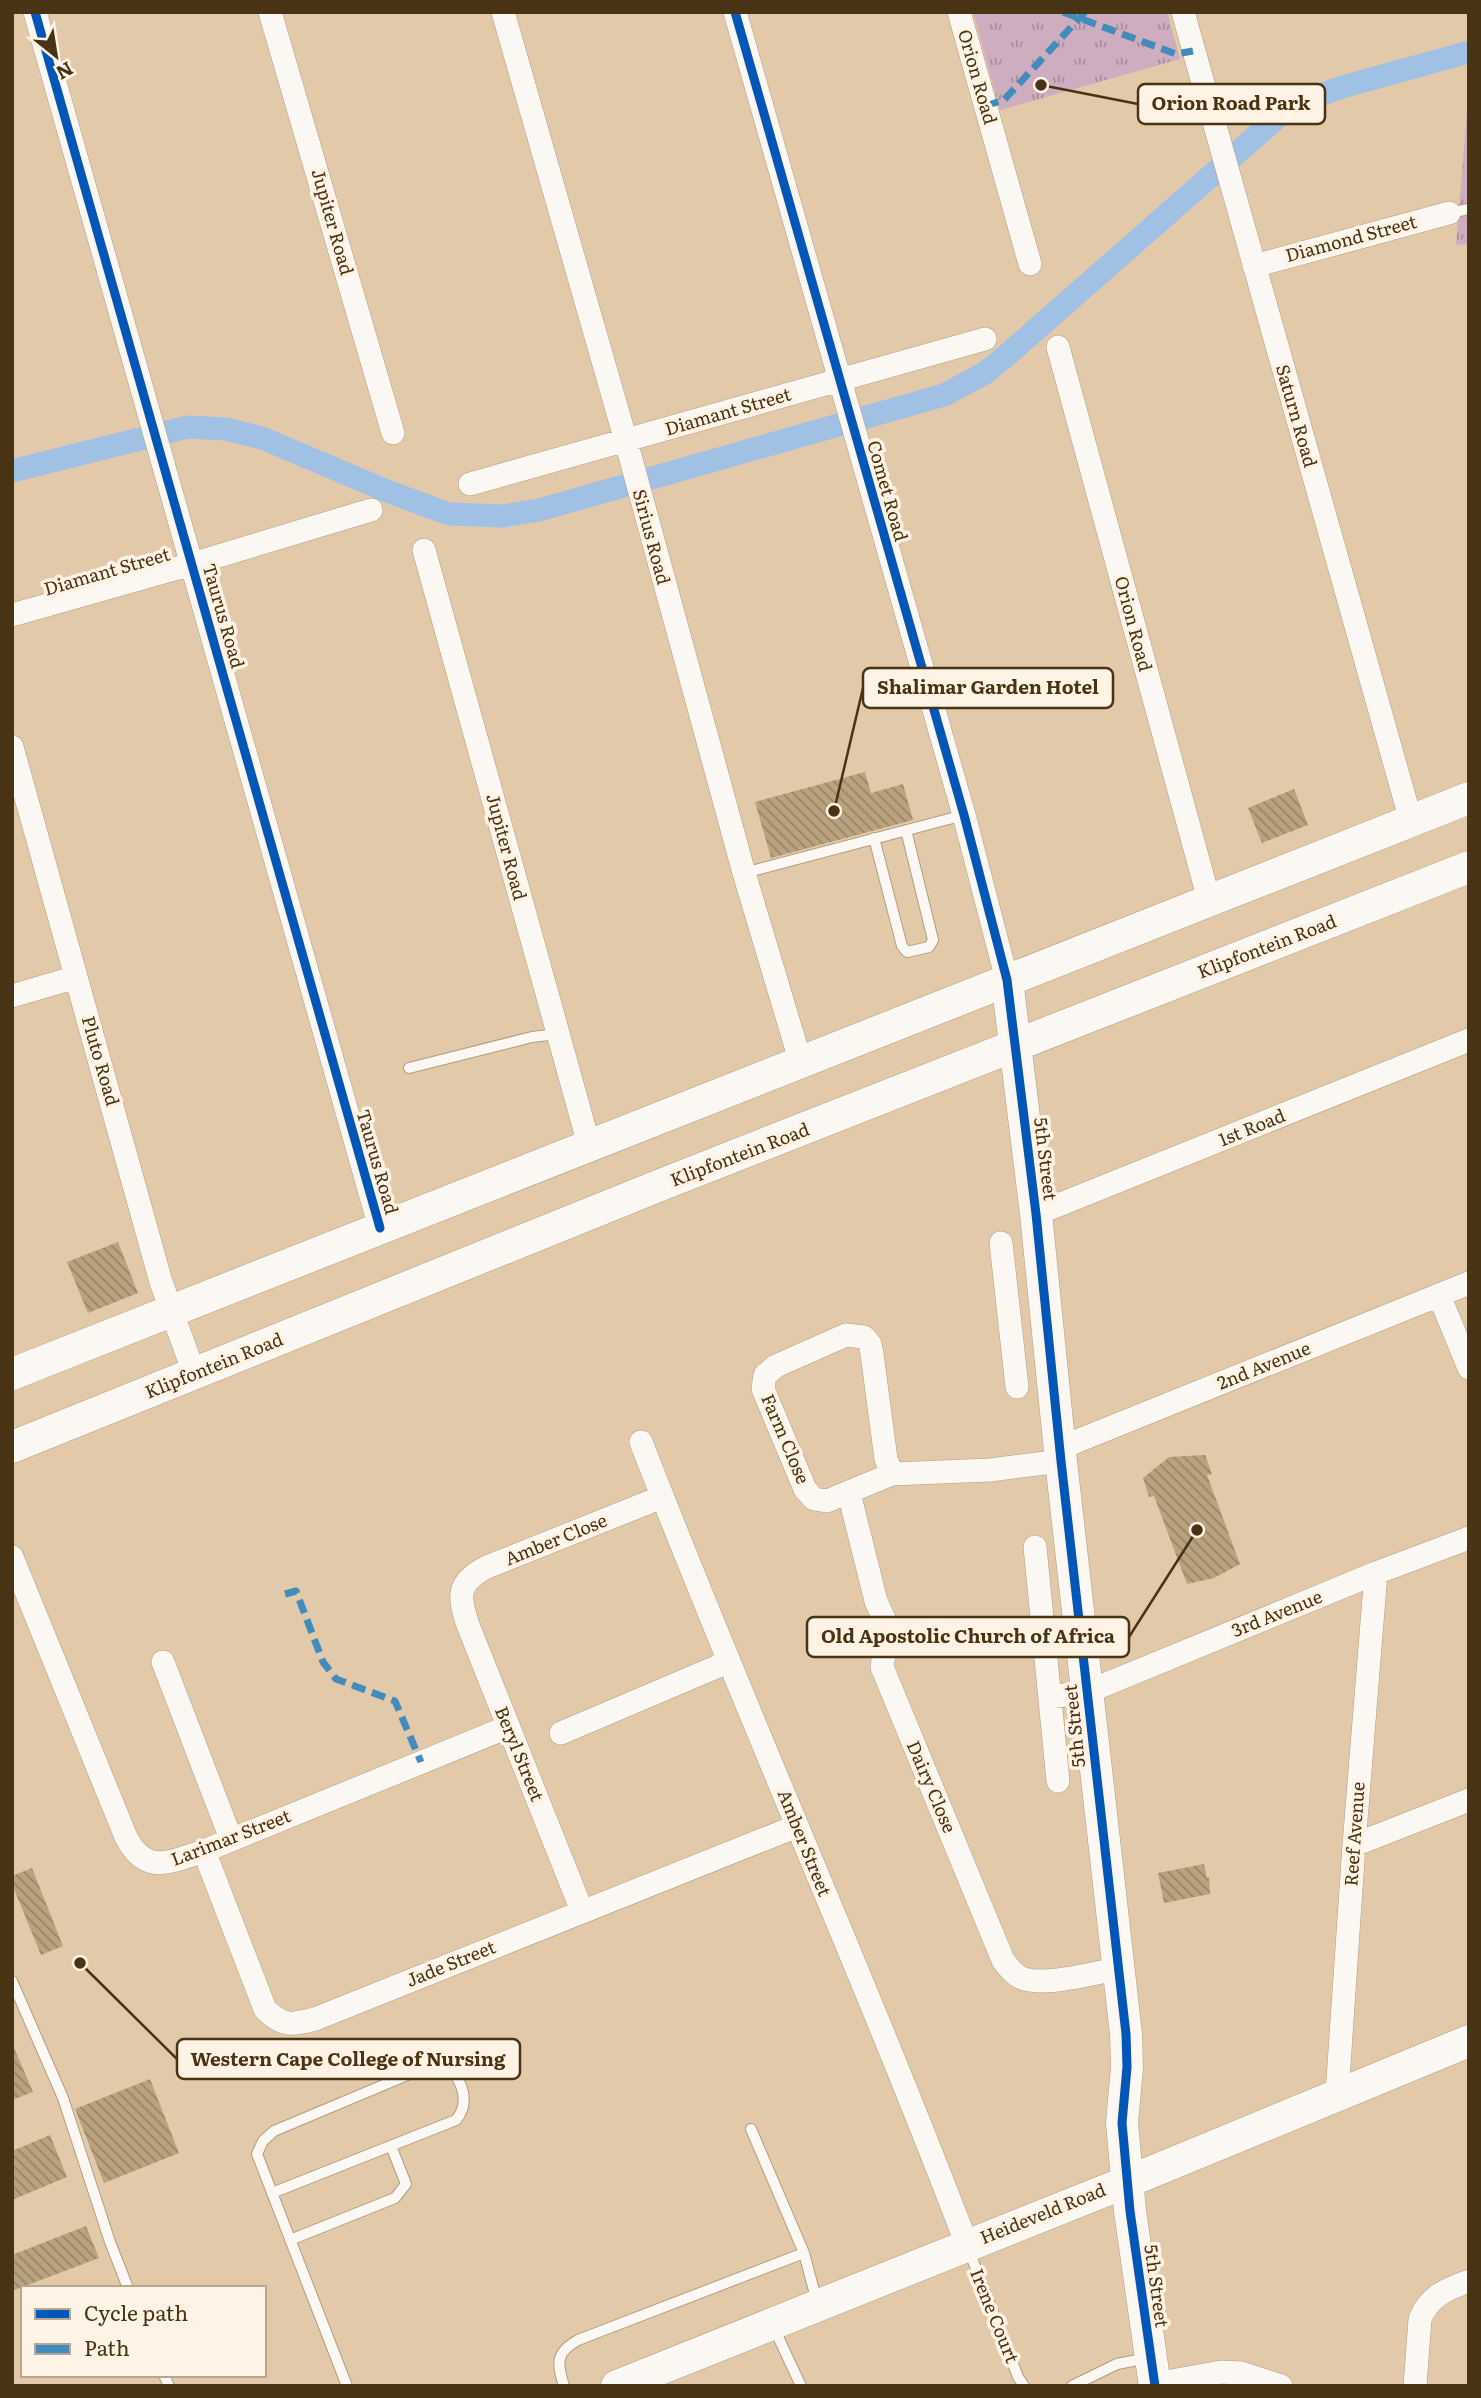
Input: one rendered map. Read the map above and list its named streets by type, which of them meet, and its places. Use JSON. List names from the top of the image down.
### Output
{
  "streets": {
    "main road": ["Klipfontein Road", "5th Street", "Heideveld Road"],
    "street": [
      "Orion Road",
      "Jupiter Road",
      "Diamond Street",
      "Diamant Street",
      "Saturn Road",
      "Comet Road",
      "Sirius Road",
      "Taurus Road",
      "Pluto Road",
      "1st Road",
      "2nd Avenue",
      "Farm Close",
      "Amber Close",
      "3rd Avenue",
      "Beryl Street",
      "Dairy Close",
      "Reef Avenue",
      "Larimar Street",
      "Amber Street",
      "Jade Street"
    ],
    "lane": ["Irene Court"]
  },
  "crossings": [
    ["Diamond Street", "Saturn Road"],
    ["Diamant Street", "Comet Road"],
    ["Diamant Street", "Sirius Road"],
    ["Diamant Street", "Taurus Road"],
    ["Comet Road", "5th Street"],
    ["Klipfontein Road", "Pluto Road"],
    ["Klipfontein Road", "5th Street"],
    ["1st Road", "5th Street"],
    ["5th Street", "2nd Avenue"],
    ["5th Street", "Farm Close"],
    ["5th Street", "3rd Avenue"],
    ["5th Street", "Dairy Close"],
    ["5th Street", "Heideveld Road"],
    ["2nd Avenue", "Farm Close"],
    ["Farm Close", "Dairy Close"],
    ["Amber Close", "Beryl Street"],
    ["Amber Close", "Amber Street"],
    ["3rd Avenue", "Reef Avenue"],
    ["Beryl Street", "Larimar Street"],
    ["Beryl Street", "Jade Street"],
    ["Reef Avenue", "Heideveld Road"],
    ["Larimar Street", "Jade Street"],
    ["Amber Street", "Jade Street"],
    ["Amber Street", "Heideveld Road"],
    ["Amber Street", "Irene Court"],
    ["Heideveld Road", "Irene Court"]
  ],
  "places": [
    "Orion Road Park",
    "Shalimar Garden Hotel",
    "Old Apostolic Church of Africa",
    "Western Cape College of Nursing"
  ],
  "legend": ["Cycle path", "Path"],
  "north": "bottom right"
}
